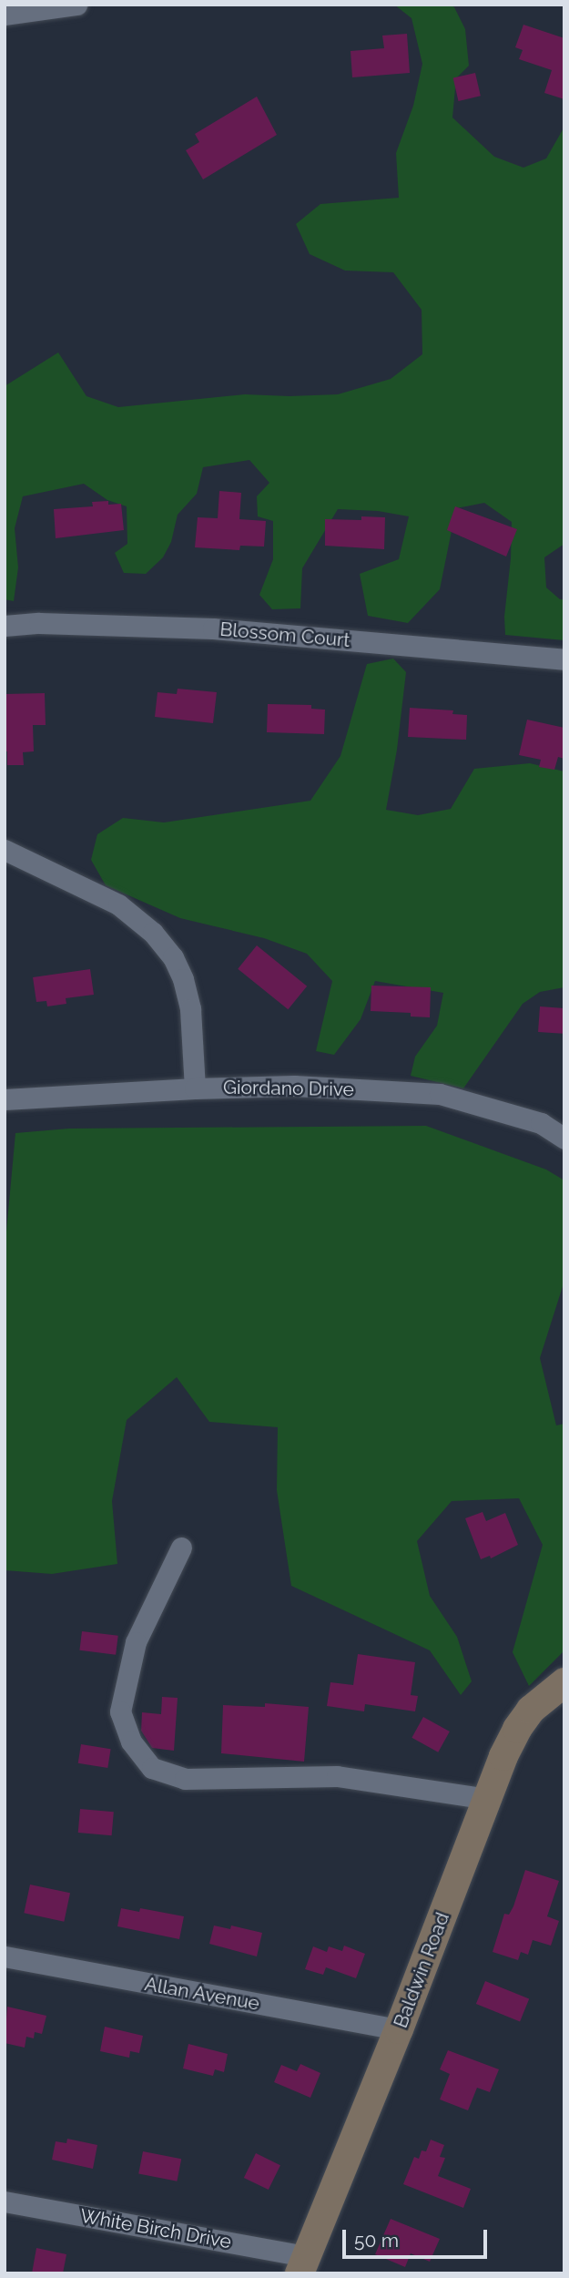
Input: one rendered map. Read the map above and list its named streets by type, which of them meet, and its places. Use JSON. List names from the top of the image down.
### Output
{
  "streets": {
    "street": [
      "Blossom Court",
      "Giordano Drive",
      "Baldwin Road",
      "Allan Avenue",
      "White Birch Drive"
    ]
  },
  "crossings": [
    ["Baldwin Road", "Allan Avenue"],
    ["Baldwin Road", "White Birch Drive"]
  ],
  "scale_bar": "50 m"
}
